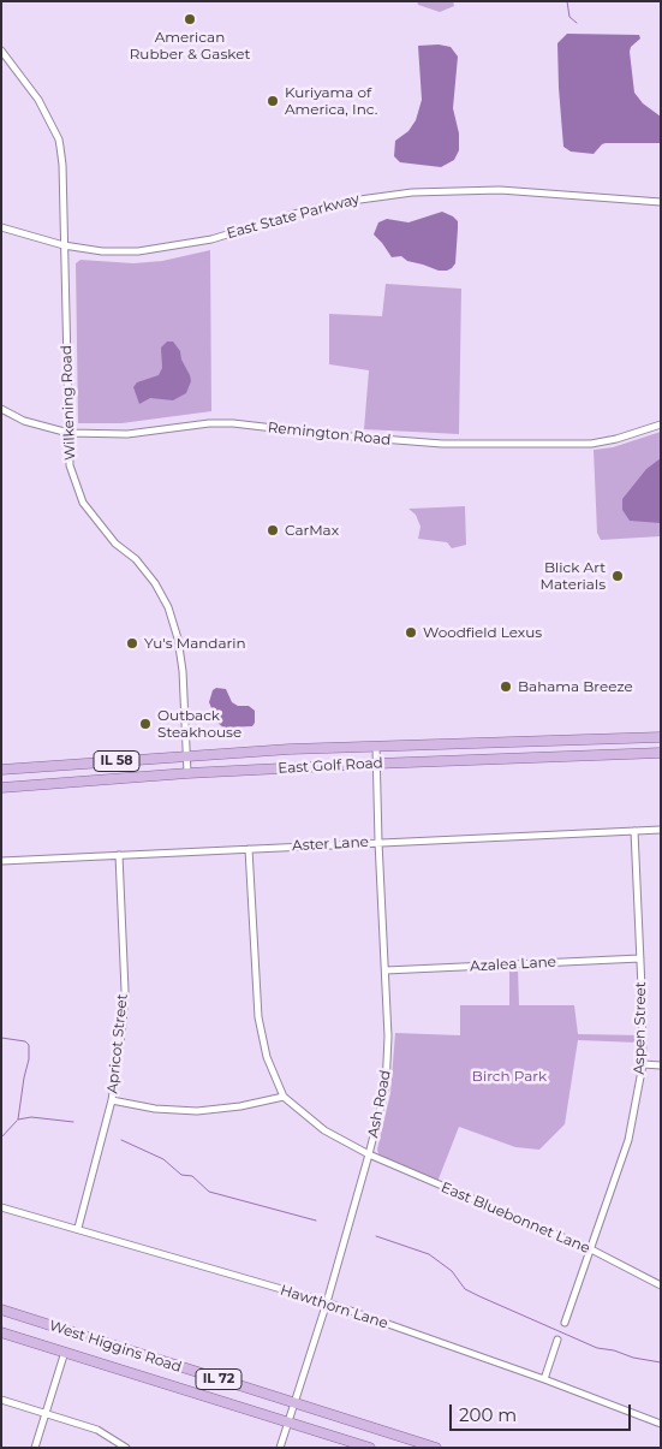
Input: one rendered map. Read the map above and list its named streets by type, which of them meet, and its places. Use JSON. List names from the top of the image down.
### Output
{
  "streets": {
    "main road": [
      "IL 58",
      "East Golf Road",
      "West Higgins Road",
      "IL 72"
    ],
    "street": [
      "East State Parkway",
      "Wilkening Road",
      "Remington Road",
      "Aster Lane",
      "Azalea Lane",
      "Aspen Street",
      "Apricot Street",
      "Ash Road",
      "East Bluebonnet Lane",
      "Hawthorn Lane"
    ]
  },
  "crossings": [
    ["East State Parkway", "Wilkening Road"],
    ["Wilkening Road", "Remington Road"],
    ["Wilkening Road", "East Golf Road"],
    ["East Golf Road", "Ash Road"],
    ["Aster Lane", "Aspen Street"],
    ["Aster Lane", "Apricot Street"],
    ["Aster Lane", "Ash Road"],
    ["Azalea Lane", "Aspen Street"],
    ["Azalea Lane", "Ash Road"],
    ["Aspen Street", "East Bluebonnet Lane"],
    ["Apricot Street", "Hawthorn Lane"],
    ["Ash Road", "East Bluebonnet Lane"],
    ["Ash Road", "Hawthorn Lane"],
    ["Ash Road", "West Higgins Road"]
  ],
  "parks": ["Birch Park"],
  "places": [
    "American Rubber & Gasket",
    "Kuriyama of America, Inc.",
    "CarMax",
    "Blick Art Materials",
    "Woodfield Lexus",
    "Yu's Mandarin",
    "Bahama Breeze",
    "Outback Steakhouse"
  ],
  "scale_bar": "200 m"
}
